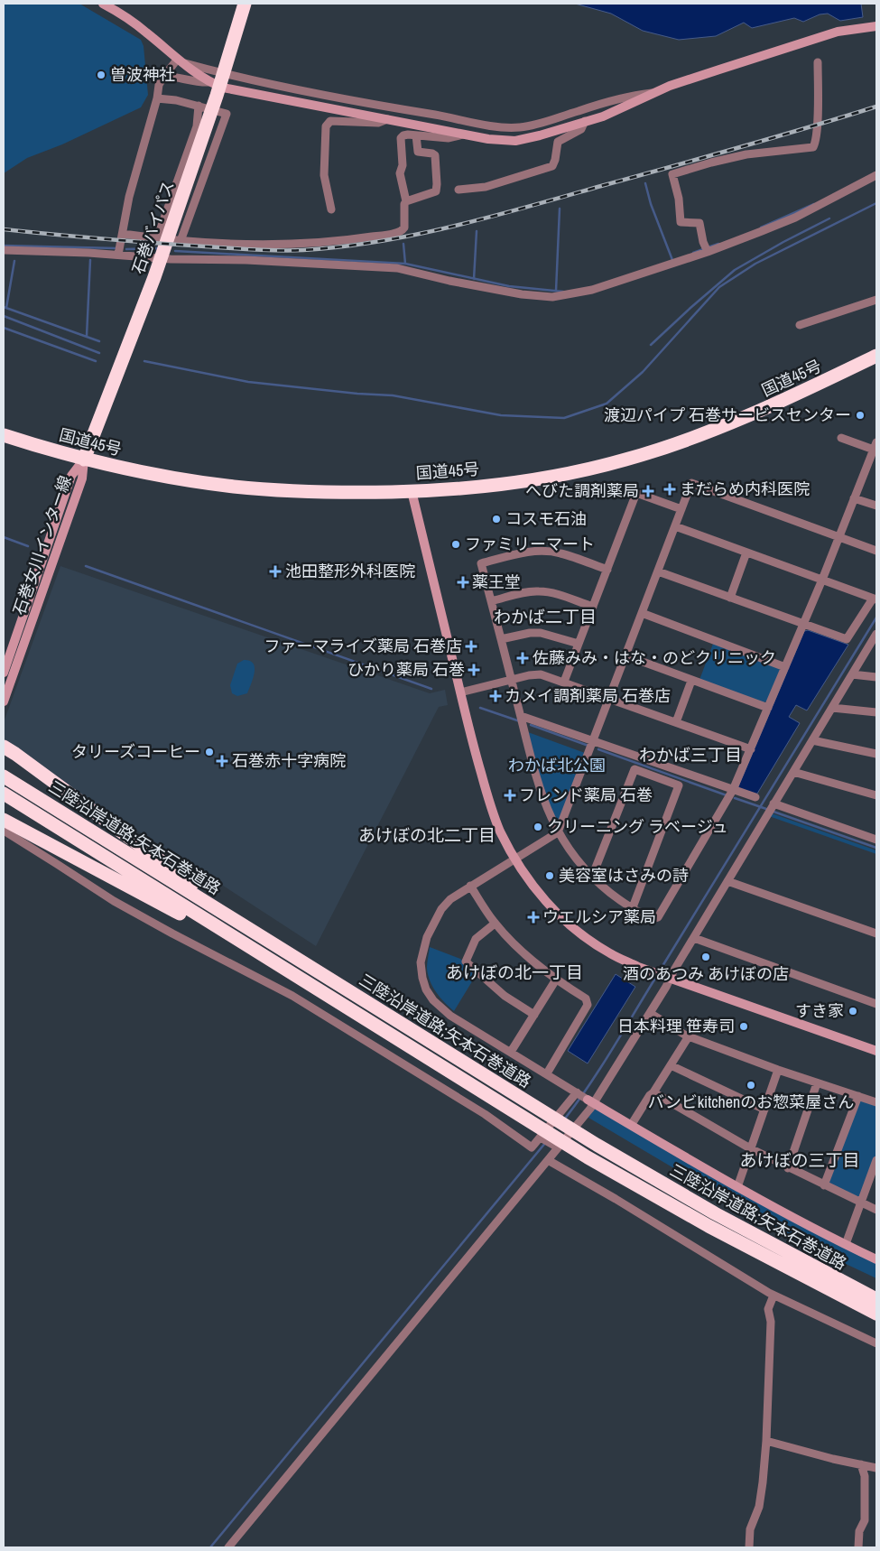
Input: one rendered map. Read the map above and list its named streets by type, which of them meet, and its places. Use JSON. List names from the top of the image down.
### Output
{
  "streets": {
    "highway": ["石巻バイパス", "国道45号", "三陸沿岸道路;矢本石巻道路"],
    "street": ["石巻女川インター線"]
  },
  "crossings": [
    ["石巻バイパス", "国道45号"],
    ["石巻バイパス", "石巻女川インター線"],
    ["国道45号", "石巻女川インター線"]
  ],
  "districts": [
    "わかば二丁目",
    "わかば三丁目",
    "あけぼの北二丁目",
    "あけぼの北一丁目",
    "あけぼの三丁目"
  ],
  "parks": ["わかば北公園"],
  "places": {
    "other": [
      "曽波神社",
      "渡辺パイプ 石巻サービスセンター",
      "コスモ石油",
      "ファミリーマート",
      "タリーズコーヒー",
      "クリーニング ラベージュ",
      "美容室はさみの詩",
      "酒のあつみ あけぼの店",
      "すき家",
      "日本料理 笹寿司",
      "バンビkitchenのお惣菜屋さん"
    ],
    "health": [
      "まだらめ内科医院",
      "へびた調剤薬局",
      "池田整形外科医院",
      "薬王堂",
      "ファーマライズ薬局 石巻店",
      "佐藤みみ・はな・のどクリニック",
      "ひかり薬局 石巻",
      "カメイ調剤薬局 石巻店",
      "石巻赤十字病院",
      "フレンド薬局 石巻",
      "ウエルシア薬局"
    ]
  }
}
